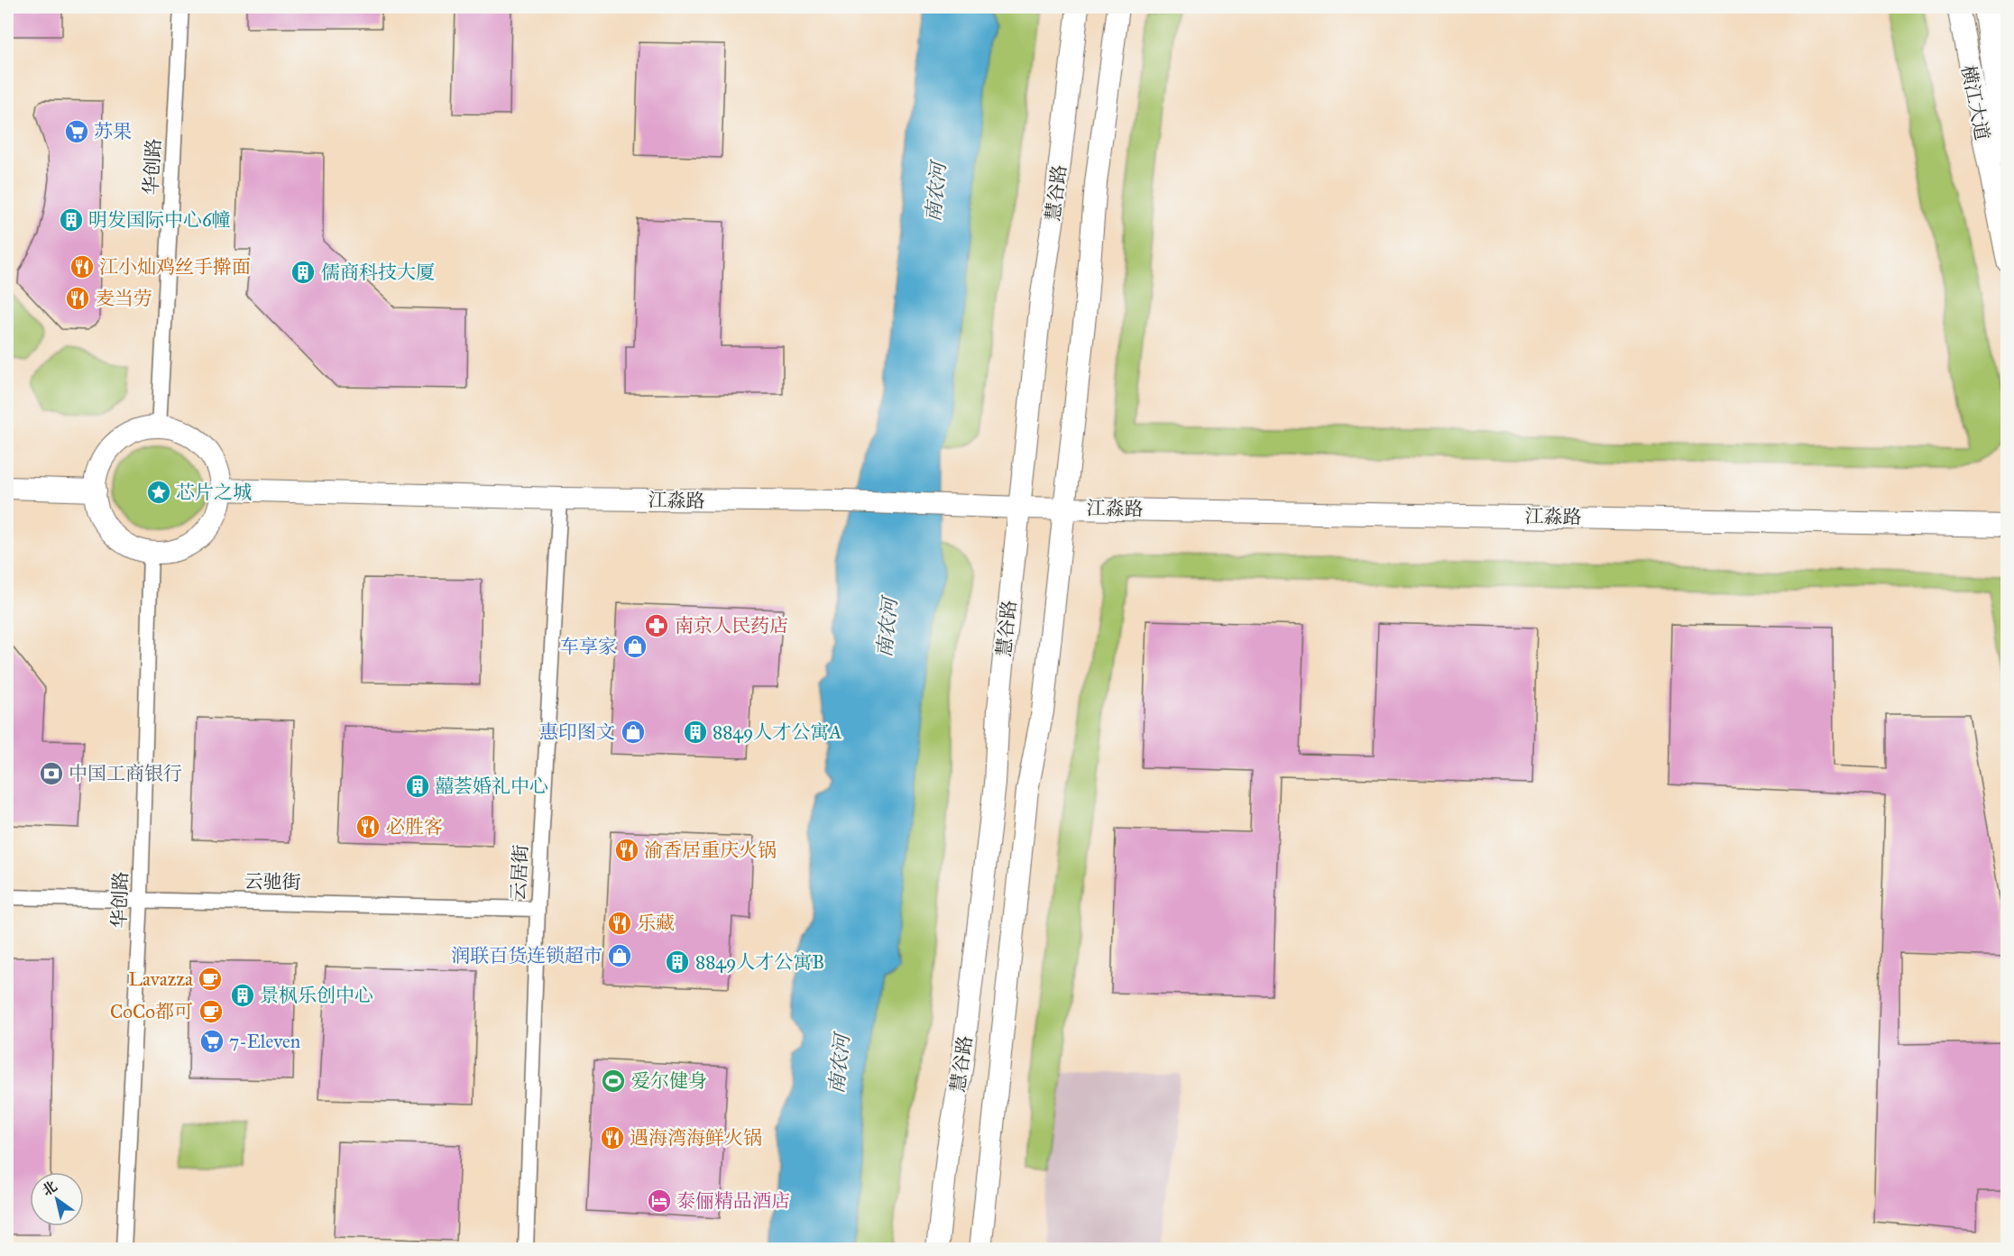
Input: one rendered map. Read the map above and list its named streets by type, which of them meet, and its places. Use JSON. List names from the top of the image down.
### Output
{
  "streets": {
    "street": [
      "横江大道",
      "华创路",
      "慧谷路",
      "江淼路",
      "云居街",
      "云驰街"
    ]
  },
  "crossings": [
    ["华创路", "江淼路"],
    ["华创路", "云驰街"],
    ["慧谷路", "江淼路"],
    ["江淼路", "云居街"],
    ["云居街", "云驰街"]
  ],
  "water": ["南农河"],
  "places": {
    "supermarket": ["苏果", "7-Eleven"],
    "building": [
      "明发国际中心6幢",
      "儒商科技大厦",
      "8849人才公寓A",
      "囍荟婚礼中心",
      "8849人才公寓B",
      "景枫乐创中心"
    ],
    "restaurant": [
      "江小灿鸡丝手擀面",
      "麦当劳",
      "必胜客",
      "渝香居重庆火锅",
      "乐藏",
      "遇海湾海鲜火锅"
    ],
    "place": ["芯片之城"],
    "pharmacy": ["南京人民药店"],
    "shop": ["车享家", "惠印图文", "润联百货连锁超市"],
    "bank": ["中国工商银行"],
    "cafe": ["Lavazza", "CoCo都可"],
    "sports": ["爱尔健身"],
    "hotel": ["泰俪精品酒店"]
  },
  "north": "top left"
}
